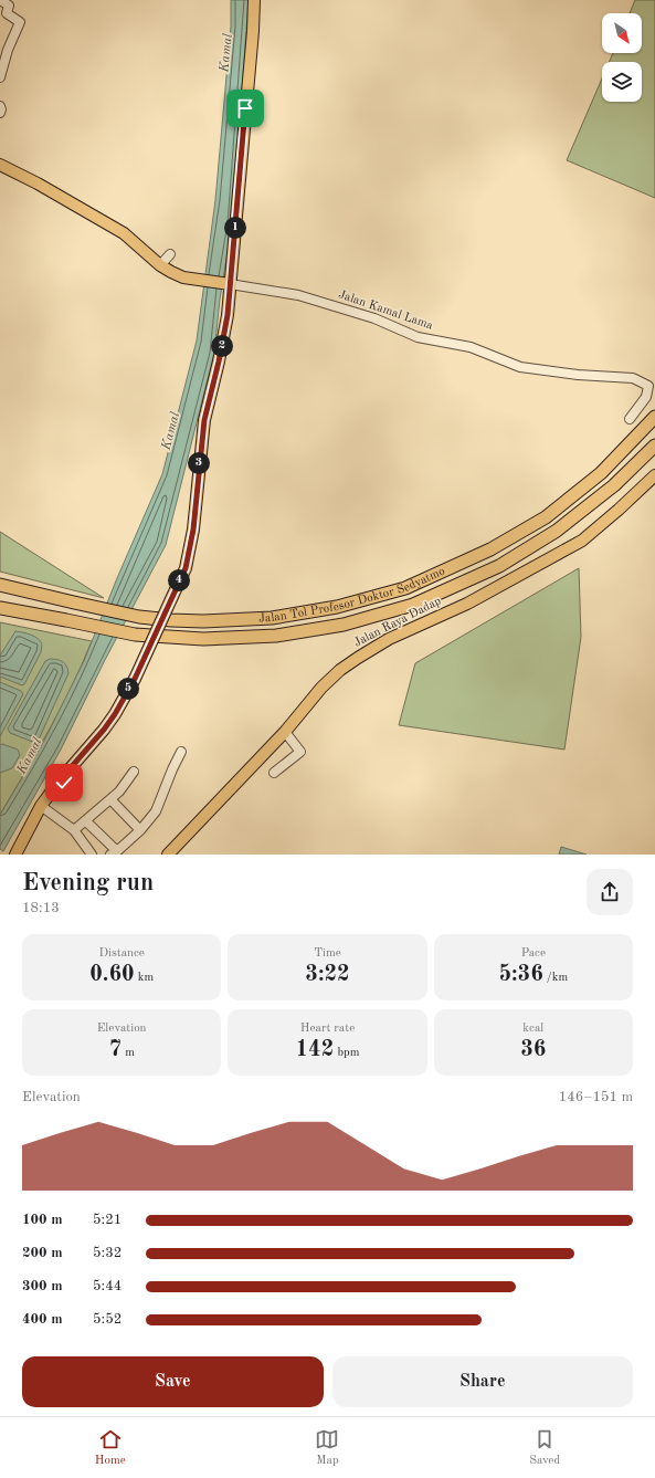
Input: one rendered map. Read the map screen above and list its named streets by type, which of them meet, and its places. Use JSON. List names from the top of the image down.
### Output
{
  "streets": {
    "highway": ["Jalan Tol Profesor Doktor Sedyatmo"],
    "main road": ["Jalan Raya Dadap"],
    "street": ["Jalan Kamal Lama"]
  },
  "water": ["Kamal"],
  "north": "bottom right",
  "page": {
    "pins": [
      "1",
      "2",
      "3",
      "4",
      "5"
    ],
    "heading": ["Evening run", "18:13"],
    "stats": [
      ["Distance", "0.60 km"],
      ["Time", "3:22"],
      ["Pace", "5:36 /km"],
      ["Elevation", "7 m"],
      ["Heart rate", "142 bpm"],
      ["kcal", "36"]
    ],
    "chart": ["Elevation", "146–151 m"],
    "list": [
      {
        "name": "100 m",
        "note": "5:21"
      },
      {
        "name": "200 m",
        "note": "5:32"
      },
      {
        "name": "300 m",
        "note": "5:44"
      },
      {
        "name": "400 m",
        "note": "5:52"
      }
    ],
    "buttons": ["Save", "Share"],
    "tabs": ["Home", "Map", "Saved"]
  }
}
